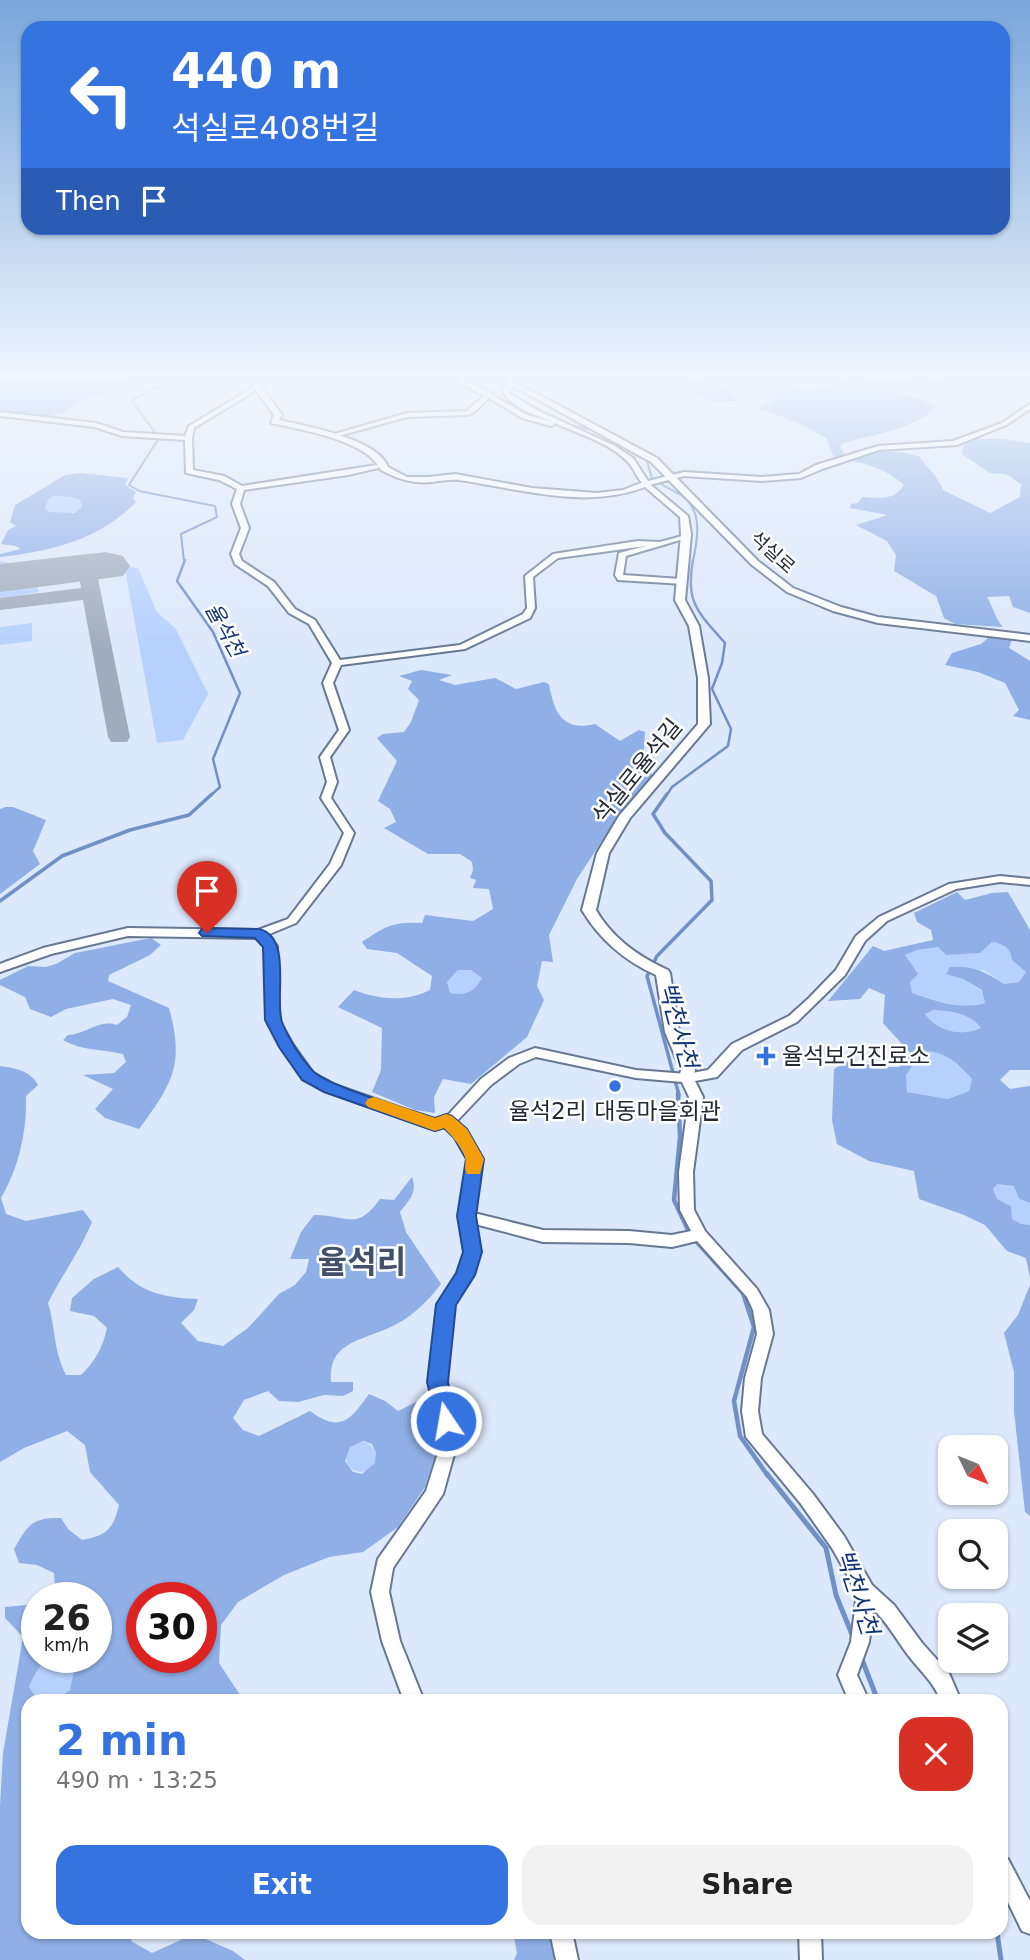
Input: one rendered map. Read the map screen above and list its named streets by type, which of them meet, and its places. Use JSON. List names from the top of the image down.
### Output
{
  "streets": {
    "street": ["석실로", "석실로율석길"]
  },
  "districts": ["율석리"],
  "water": ["율석천", "백천사천"],
  "places": {
    "health": ["율석보건진료소"],
    "other": ["율석2리 대동마을회관"]
  },
  "north": "bottom right",
  "page": {
    "turn": ["440 m", "석실로408번길"],
    "then": "Then",
    "speed": "26 km/h",
    "limit": "30",
    "heading": ["2 min", "490 m · 13:25"],
    "buttons": ["Exit", "Share"]
  }
}
